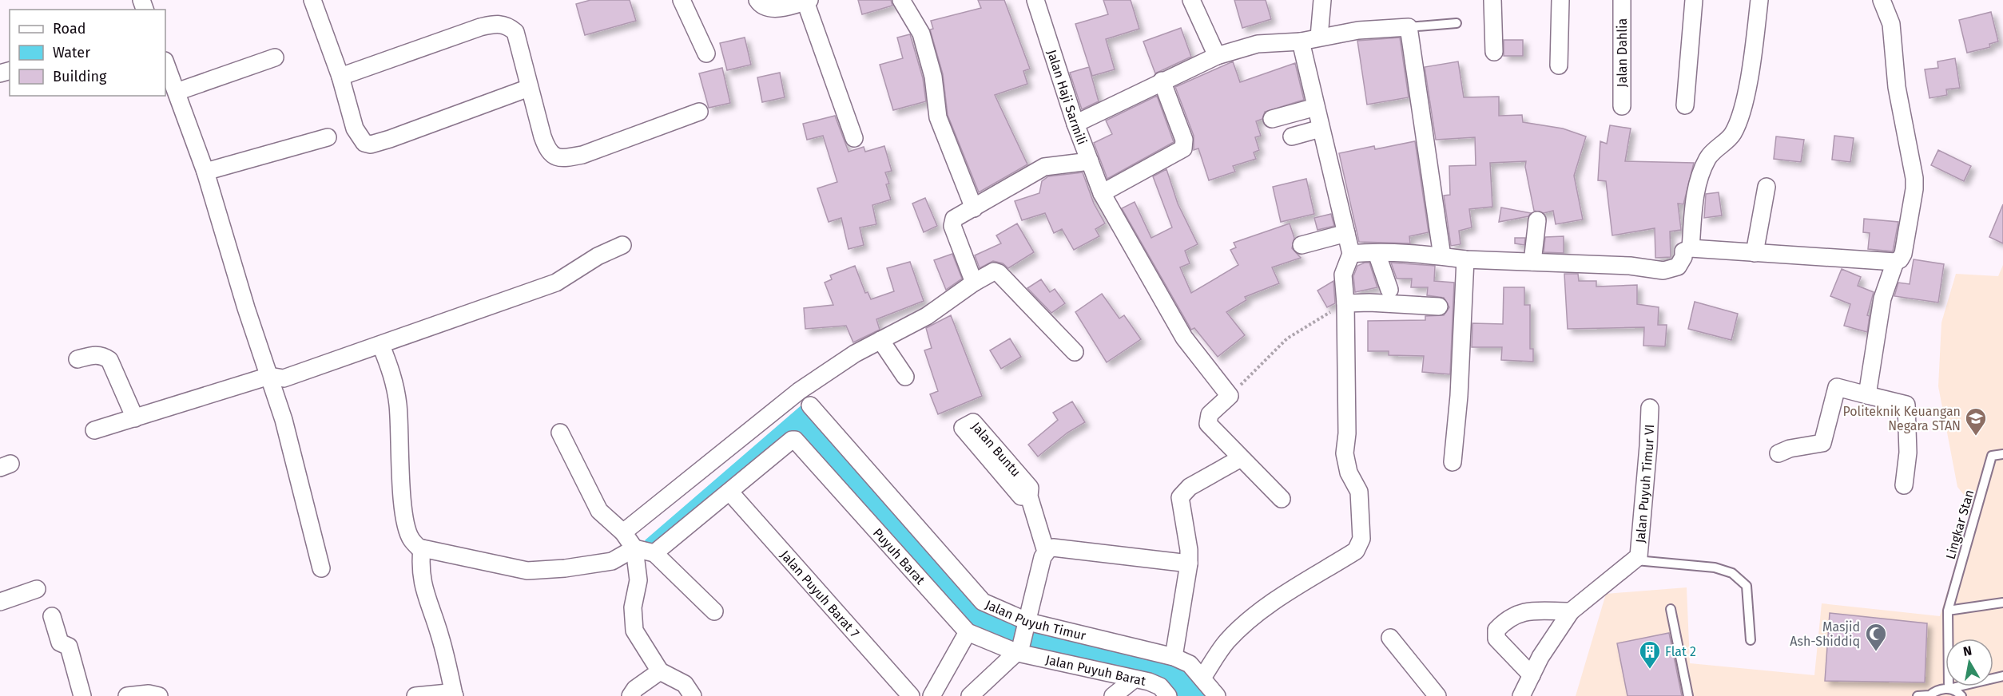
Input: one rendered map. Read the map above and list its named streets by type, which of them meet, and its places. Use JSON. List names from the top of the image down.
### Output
{
  "streets": {
    "street": [
      "Jalan Dahlia",
      "Jalan Haji Sarmili",
      "Jalan Puyuh Timur VI",
      "Puyuh Barat",
      "Jalan Puyuh Barat 7",
      "Jalan Puyuh Timur",
      "Jalan Puyuh Barat"
    ],
    "lane": ["Lingkar Stan"]
  },
  "crossings": [
    ["Puyuh Barat", "Jalan Puyuh Barat 7"],
    ["Puyuh Barat", "Jalan Puyuh Barat"]
  ],
  "places": {
    "school or university": ["Politeknik Keuangan Negara STAN"],
    "mosque": ["Masjid Ash-Shiddiq"],
    "building": ["Flat 2"]
  },
  "legend": ["Road", "Water", "Building"],
  "north": "top"
}
